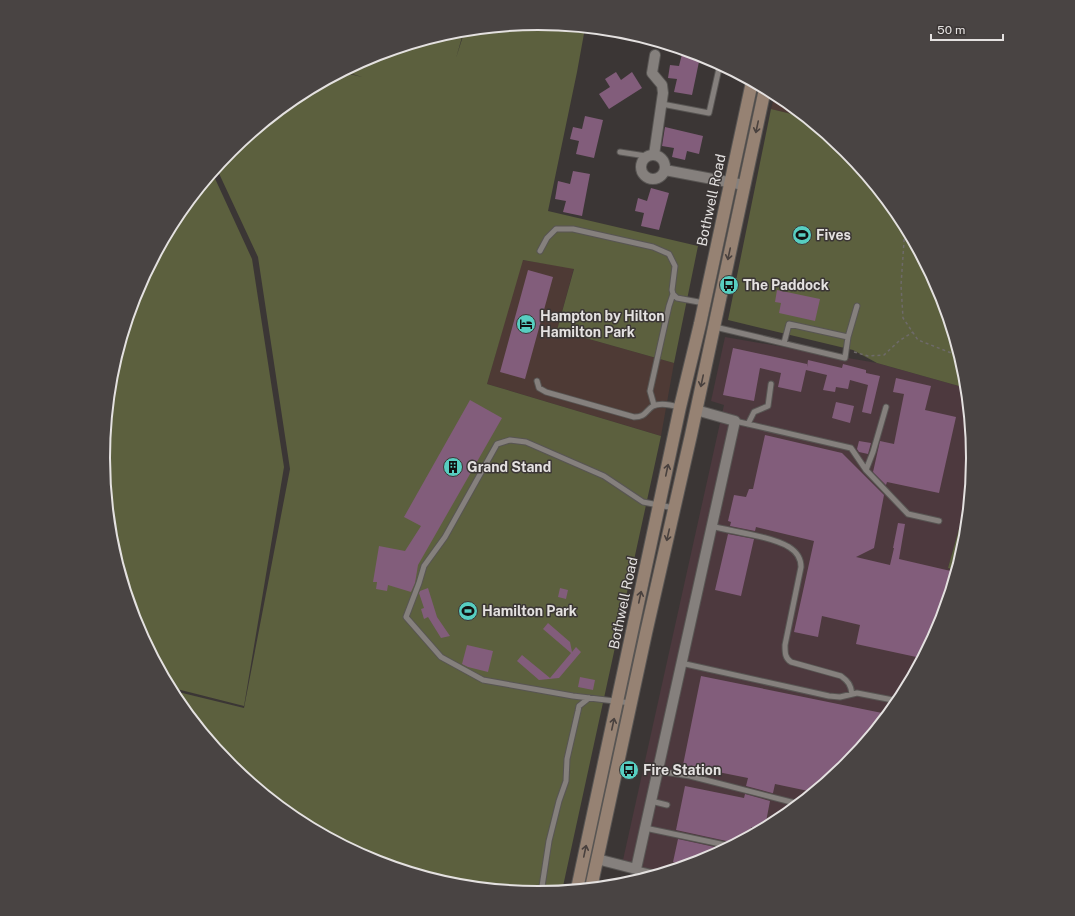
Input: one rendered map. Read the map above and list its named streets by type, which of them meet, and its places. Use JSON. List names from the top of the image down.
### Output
{
  "streets": {
    "main road": ["Bothwell Road"]
  },
  "places": {
    "sports": ["Fives", "Hamilton Park"],
    "bus stop": ["The Paddock", "Fire Station"],
    "hotel": ["Hampton by Hilton Hamilton Park"],
    "building": ["Grand Stand"]
  },
  "scale_bar": "50 m"
}
